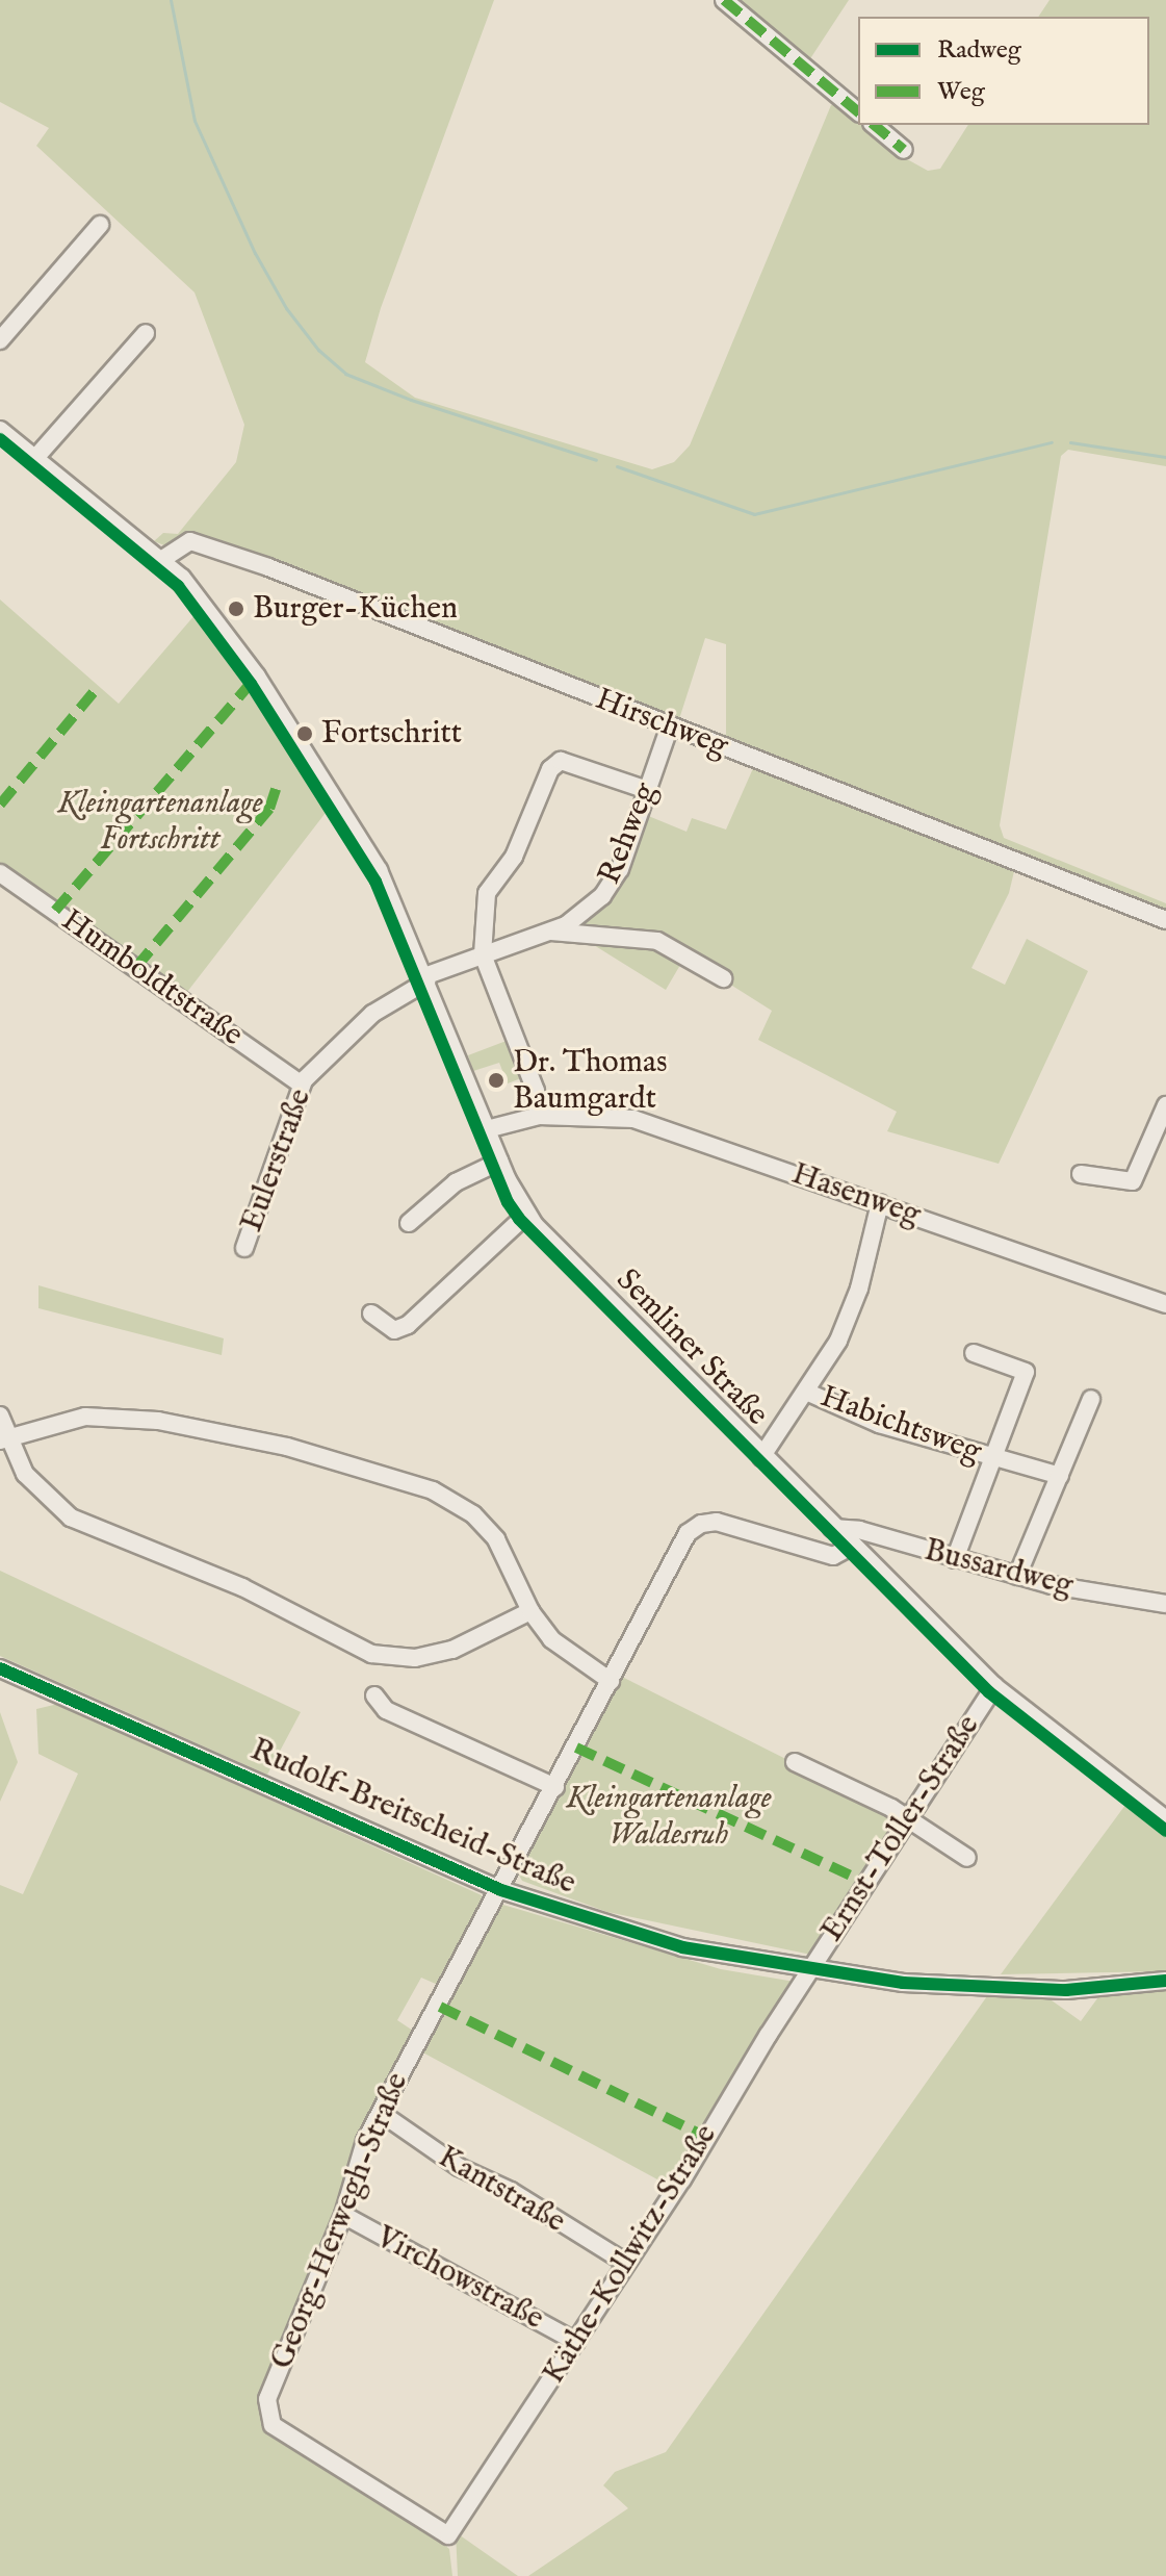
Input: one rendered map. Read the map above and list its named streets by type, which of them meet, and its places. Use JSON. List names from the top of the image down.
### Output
{
  "streets": {
    "street": [
      "Hirschweg",
      "Rehweg",
      "Humboldtstraße",
      "Eulerstraße",
      "Hasenweg",
      "Semliner Straße",
      "Habichtsweg",
      "Bussardweg",
      "Rudolf-Breitscheid-Straße",
      "Ernst-Toller-Straße",
      "Kantstraße",
      "Georg-Herwegh-Straße",
      "Käthe-Kollwitz-Straße",
      "Virchowstraße"
    ]
  },
  "crossings": [
    ["Hirschweg", "Rehweg"],
    ["Hirschweg", "Semliner Straße"],
    ["Rehweg", "Eulerstraße"],
    ["Rehweg", "Semliner Straße"],
    ["Humboldtstraße", "Eulerstraße"],
    ["Eulerstraße", "Semliner Straße"],
    ["Hasenweg", "Semliner Straße"],
    ["Semliner Straße", "Bussardweg"],
    ["Semliner Straße", "Ernst-Toller-Straße"],
    ["Semliner Straße", "Georg-Herwegh-Straße"],
    ["Habichtsweg", "Bussardweg"],
    ["Rudolf-Breitscheid-Straße", "Ernst-Toller-Straße"],
    ["Rudolf-Breitscheid-Straße", "Georg-Herwegh-Straße"],
    ["Rudolf-Breitscheid-Straße", "Käthe-Kollwitz-Straße"],
    ["Ernst-Toller-Straße", "Käthe-Kollwitz-Straße"],
    ["Kantstraße", "Georg-Herwegh-Straße"],
    ["Kantstraße", "Käthe-Kollwitz-Straße"],
    ["Georg-Herwegh-Straße", "Käthe-Kollwitz-Straße"],
    ["Georg-Herwegh-Straße", "Virchowstraße"],
    ["Käthe-Kollwitz-Straße", "Virchowstraße"]
  ],
  "parks": ["Kleingartenanlage Fortschritt", "Kleingartenanlage Waldesruh"],
  "places": ["Burger-Küchen", "Fortschritt", "Dr. Thomas Baumgardt"],
  "legend": ["Radweg", "Weg"]
}
